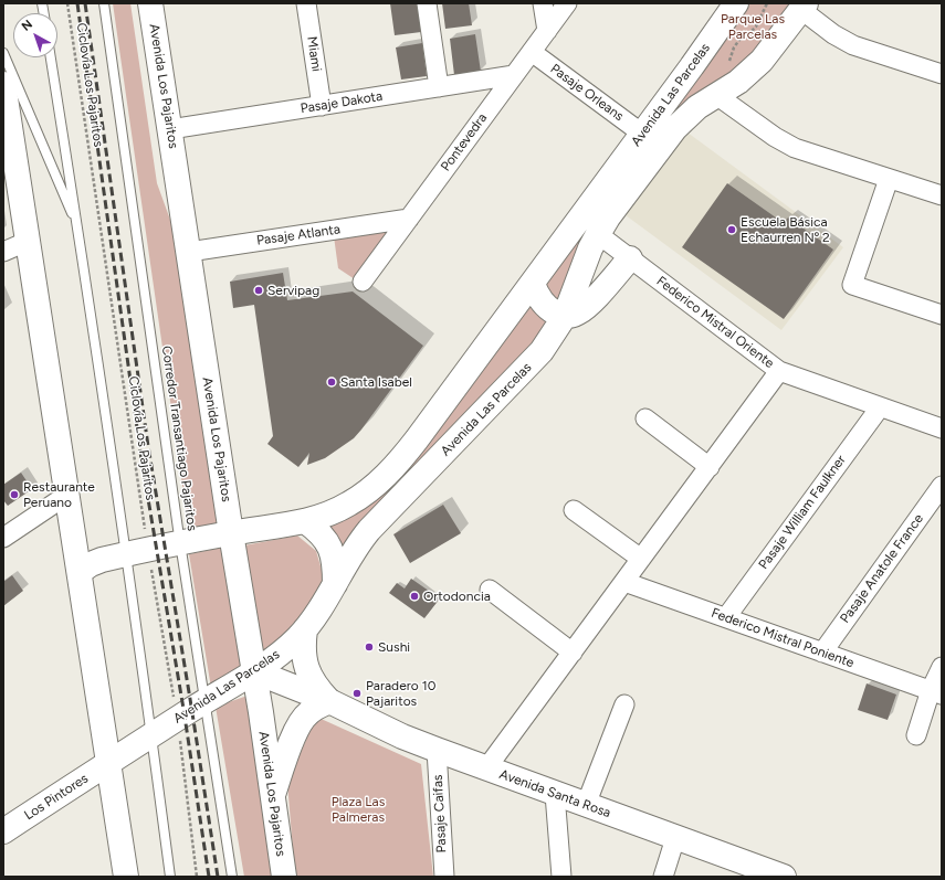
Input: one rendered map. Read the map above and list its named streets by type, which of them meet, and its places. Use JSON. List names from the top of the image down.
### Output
{
  "streets": {
    "street": [
      "Miami",
      "Avenida Los Pajaritos",
      "Pasaje Orleans",
      "Avenida Las Parcelas",
      "Pasaje Dakota",
      "Pontevedra",
      "Pasaje Atlanta",
      "Federico Mistral Oriente",
      "Pasaje William Faulkner",
      "Pasaje Anatole France",
      "Federico Mistral Poniente",
      "Avenida Santa Rosa",
      "Los Pintores",
      "Pasaje Caifas"
    ],
    "lane": ["Corredor Transantiago Pajaritos"],
    "path": ["Ciclovía Los Pajaritos"]
  },
  "crossings": [
    ["Miami", "Pasaje Dakota"],
    ["Ciclovía Los Pajaritos", "Avenida Las Parcelas"],
    ["Avenida Los Pajaritos", "Avenida Las Parcelas"],
    ["Avenida Los Pajaritos", "Pasaje Dakota"],
    ["Avenida Los Pajaritos", "Pasaje Atlanta"],
    ["Avenida Los Pajaritos", "Avenida Santa Rosa"],
    ["Pasaje Orleans", "Avenida Las Parcelas"],
    ["Pasaje Orleans", "Pontevedra"],
    ["Avenida Las Parcelas", "Federico Mistral Oriente"],
    ["Avenida Las Parcelas", "Corredor Transantiago Pajaritos"],
    ["Avenida Las Parcelas", "Avenida Santa Rosa"],
    ["Avenida Las Parcelas", "Los Pintores"],
    ["Pasaje Dakota", "Pontevedra"],
    ["Pontevedra", "Pasaje Atlanta"],
    ["Federico Mistral Oriente", "Pasaje William Faulkner"],
    ["Pasaje William Faulkner", "Federico Mistral Poniente"],
    ["Pasaje Anatole France", "Federico Mistral Poniente"],
    ["Avenida Santa Rosa", "Pasaje Caifas"]
  ],
  "parks": ["Parque Las Parcelas", "Plaza Las Palmeras"],
  "places": [
    "Escuela Básica Echaurren Nº 2",
    "Servipag",
    "Santa Isabel",
    "Restaurante Peruano",
    "Ortodoncia",
    "Sushi",
    "Paradero 10 Pajaritos"
  ],
  "north": "top left"
}
